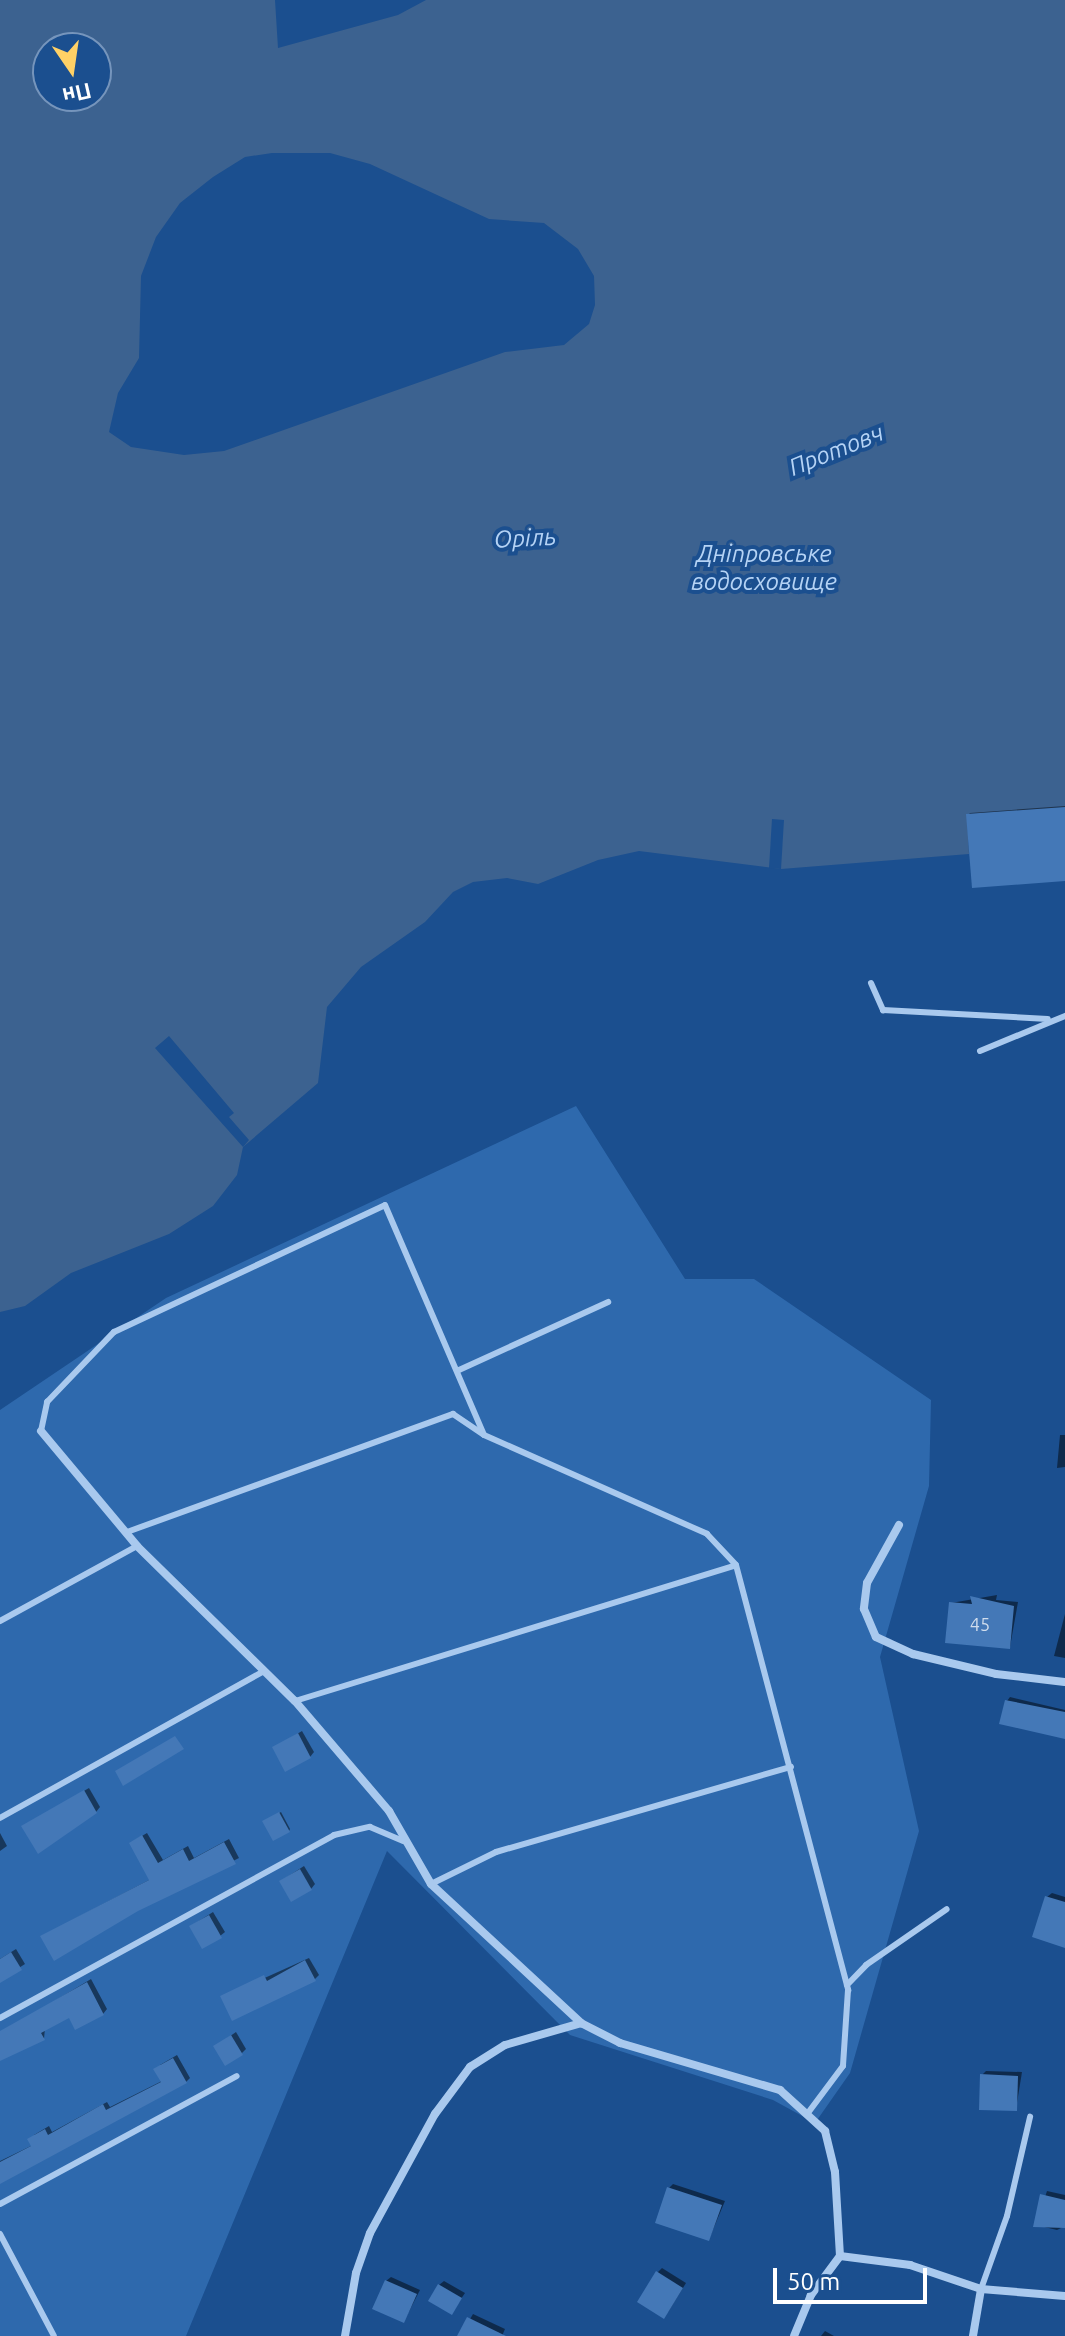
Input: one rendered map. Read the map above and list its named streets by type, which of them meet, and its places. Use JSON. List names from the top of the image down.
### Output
{
  "water": ["Протовч", "Оріль", "Дніпровське водосховище"],
  "house_numbers": ["45"],
  "scale_bar": "50 m",
  "north": "bottom"
}
